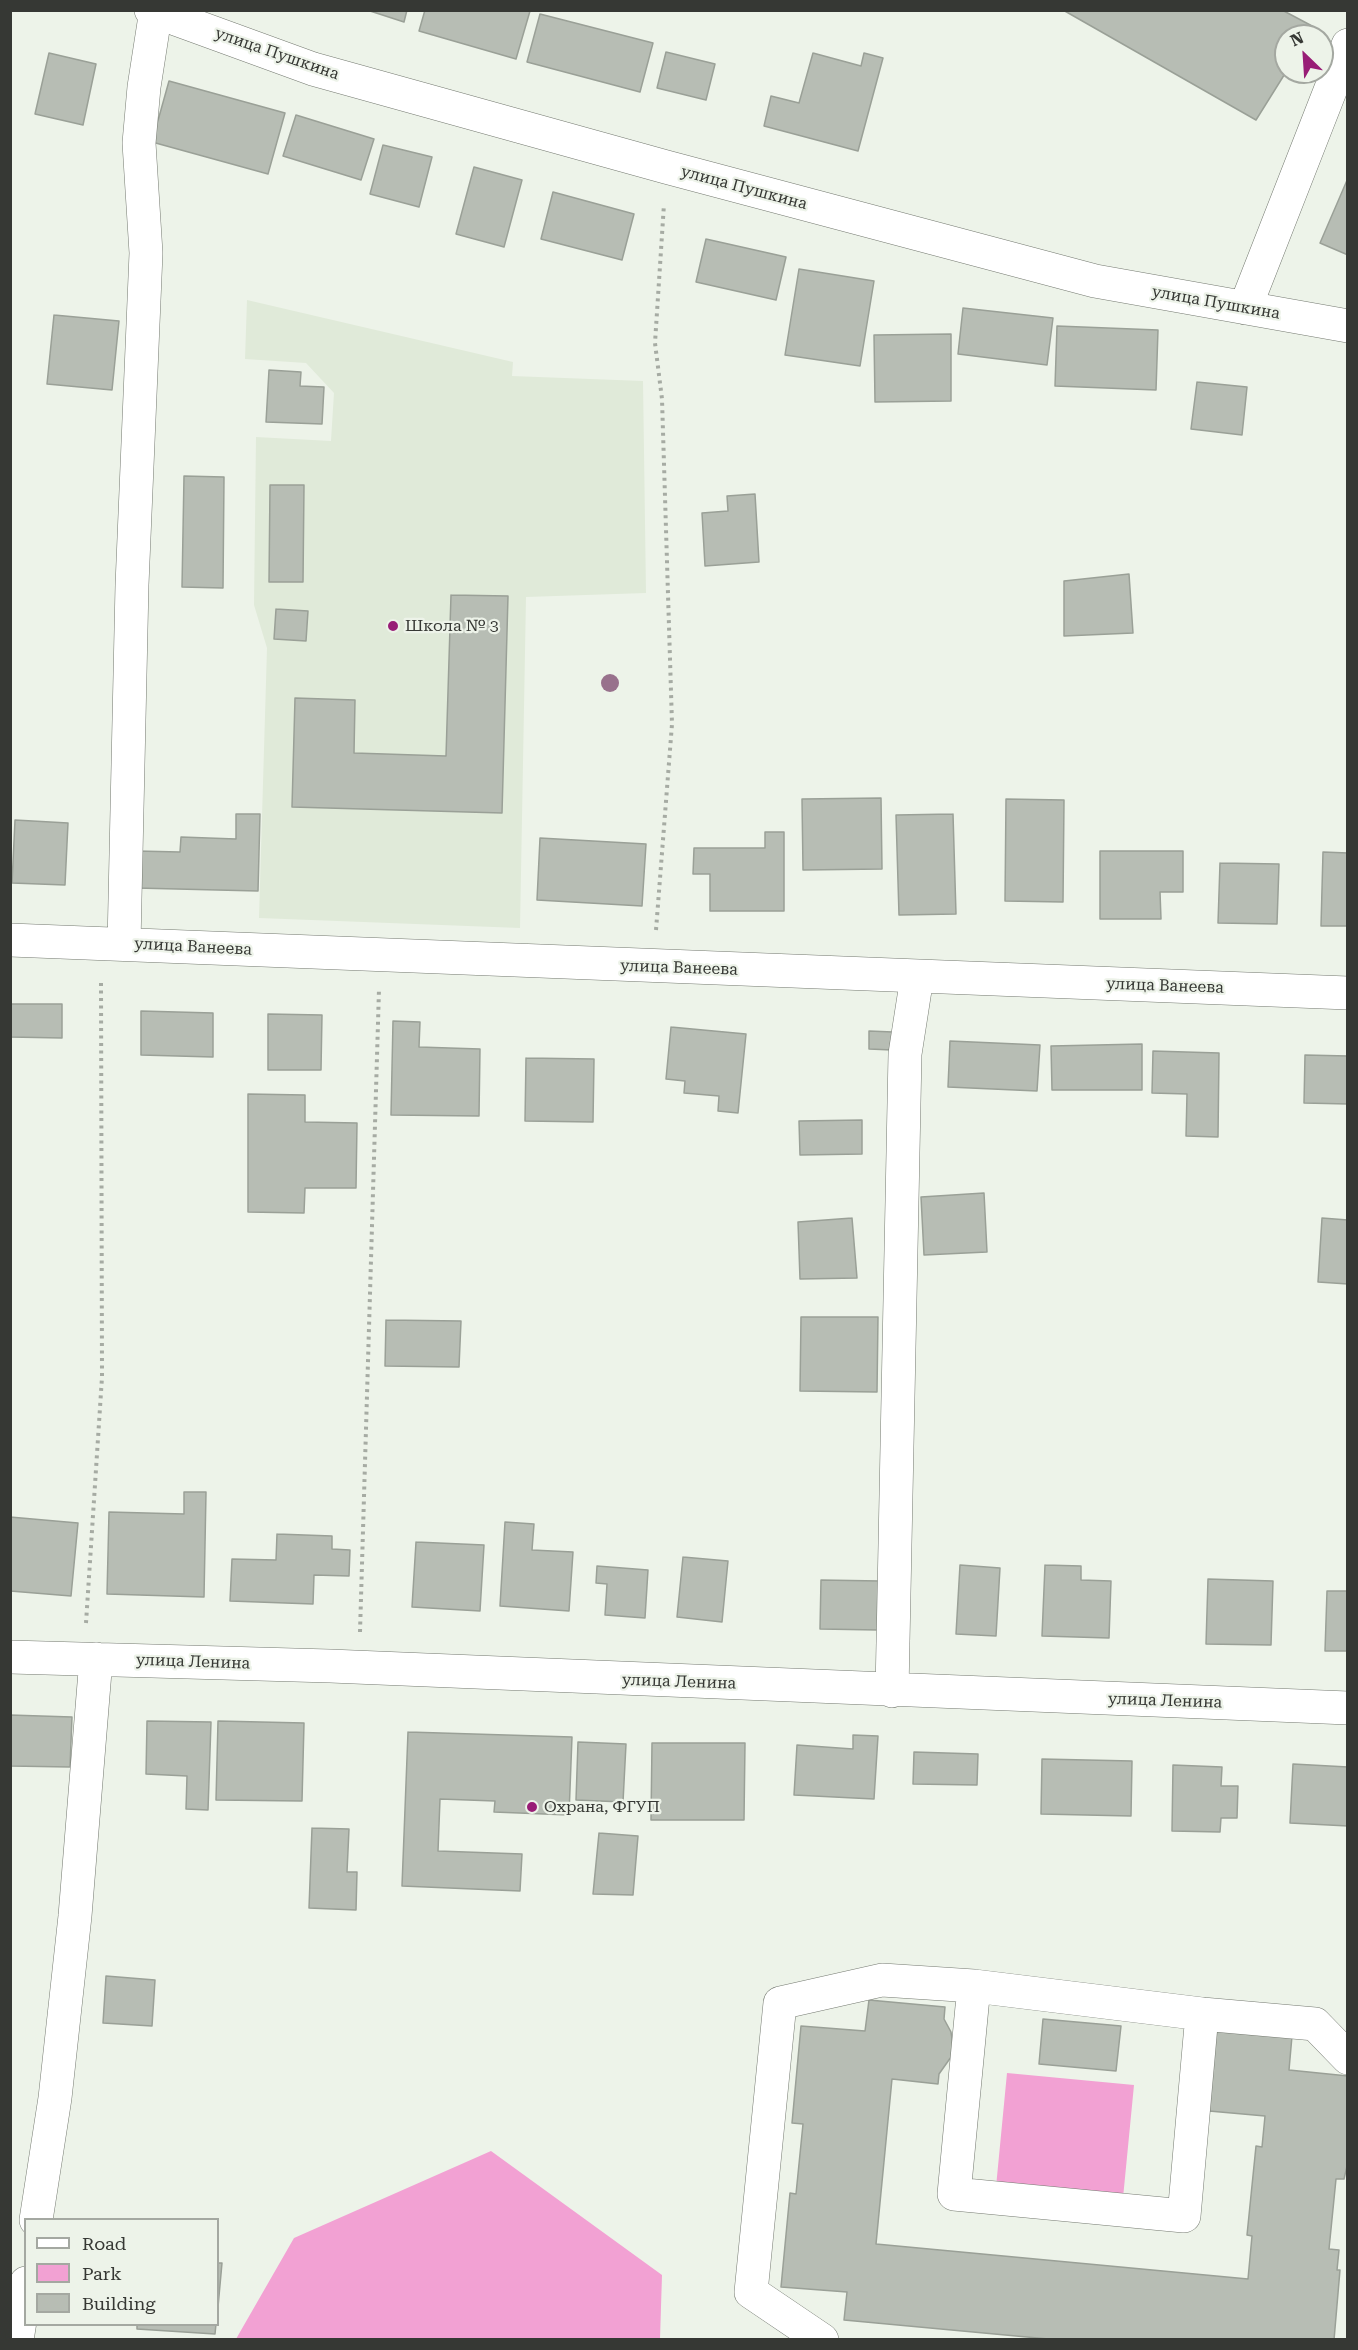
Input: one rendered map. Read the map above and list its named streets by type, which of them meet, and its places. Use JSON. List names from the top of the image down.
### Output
{
  "streets": {
    "street": ["улица Пушкина", "улица Ванеева", "улица Ленина"]
  },
  "places": ["Школа № 3", "Охрана, ФГУП"],
  "legend": ["Road", "Park", "Building"],
  "north": "top left"
}
